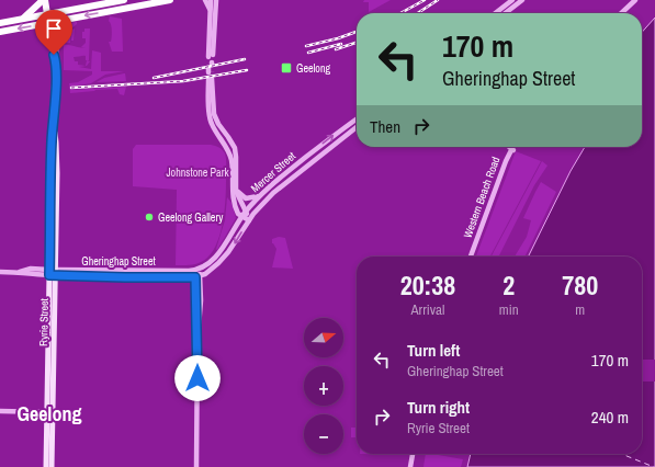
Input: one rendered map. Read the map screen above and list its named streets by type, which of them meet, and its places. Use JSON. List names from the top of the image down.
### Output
{
  "streets": {
    "main road": ["Ryrie Street"],
    "street": ["Mercer Street", "Western Beach Road", "Gheringhap Street"]
  },
  "crossings": [
    ["Gheringhap Street", "Ryrie Street"]
  ],
  "districts": ["Geelong"],
  "parks": ["Johnstone Park"],
  "places": {
    "transit": ["Geelong"],
    "other": ["Geelong Gallery"]
  },
  "north": "right",
  "page": {
    "turn": ["170 m", "Gheringhap Street"],
    "then": "Then",
    "eta": [
      "20:38",
      "Arrival",
      "2",
      "min",
      "780",
      "m"
    ],
    "map_buttons": ["+", "−"],
    "list": [
      {
        "name": "Turn left",
        "note": "Gheringhap Street",
        "value": "170 m"
      },
      {
        "name": "Turn right",
        "note": "Ryrie Street",
        "value": "240 m"
      }
    ]
  }
}
